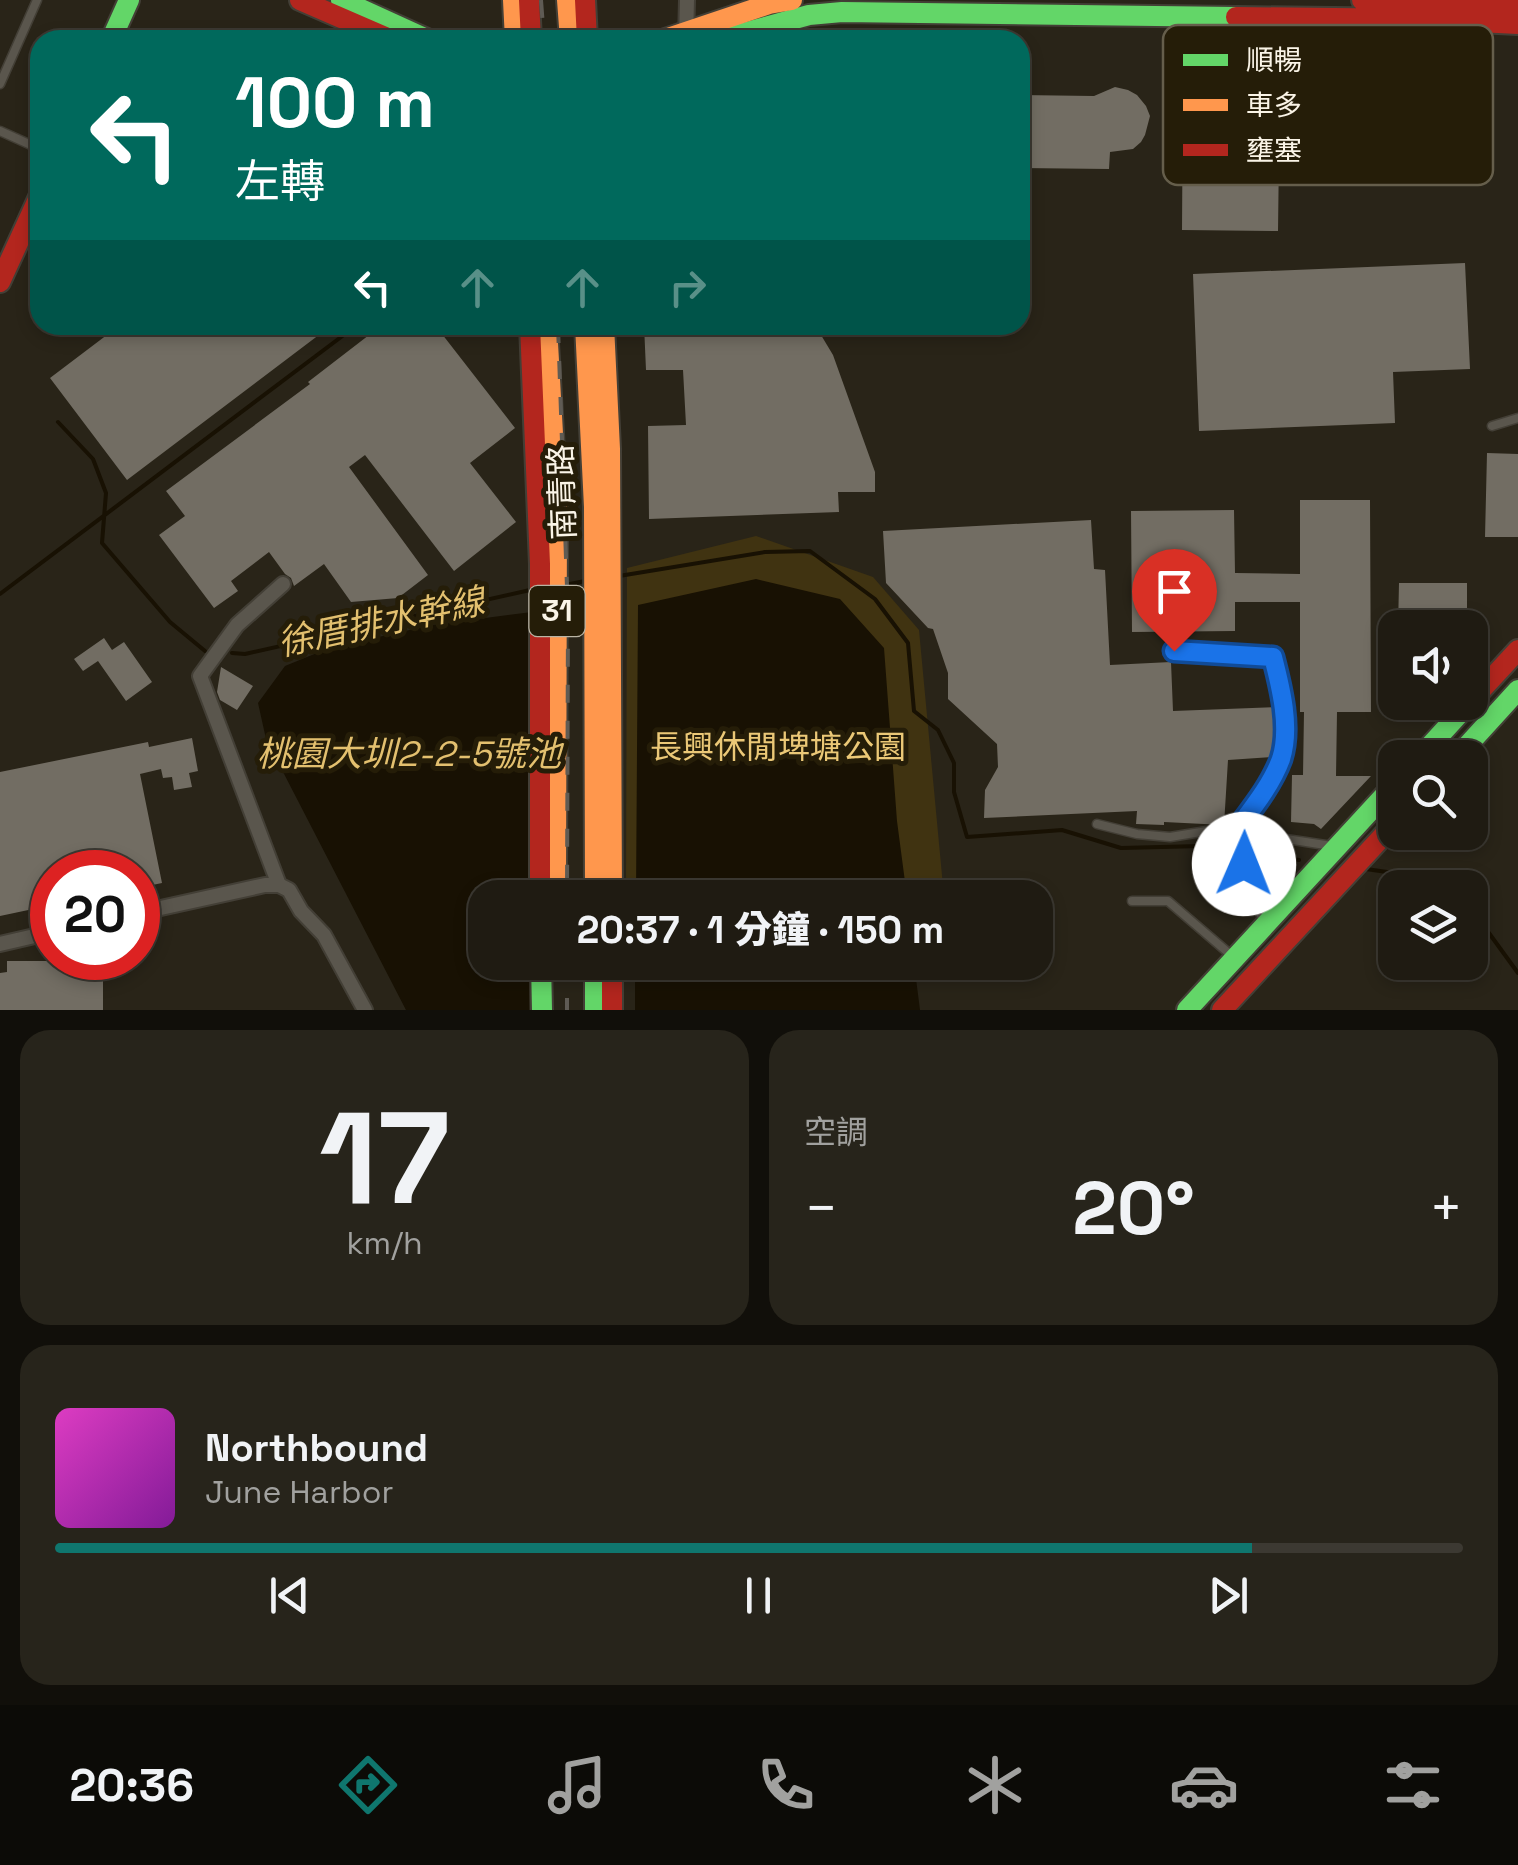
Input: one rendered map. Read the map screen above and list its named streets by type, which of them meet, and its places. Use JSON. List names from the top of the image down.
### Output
{
  "streets": {
    "main road": ["南青路", "31"]
  },
  "crossings": [
    ["南青路", "31"]
  ],
  "water": ["徐厝排水幹線", "桃園大圳2-2-5號池"],
  "parks": ["長興休閒埤塘公園"],
  "legend": ["順暢", "車多", "壅塞"],
  "page": {
    "turn": ["100 m", "左轉"],
    "limit": "20",
    "trip": "20:37 · 1 分鐘 · 150 m",
    "tile": [
      ["17", "km/h"],
      "空調"
    ],
    "heat": ["−", "20°", "+"],
    "song": ["Northbound", "June Harbor"],
    "tabs": "20:36"
  }
}
